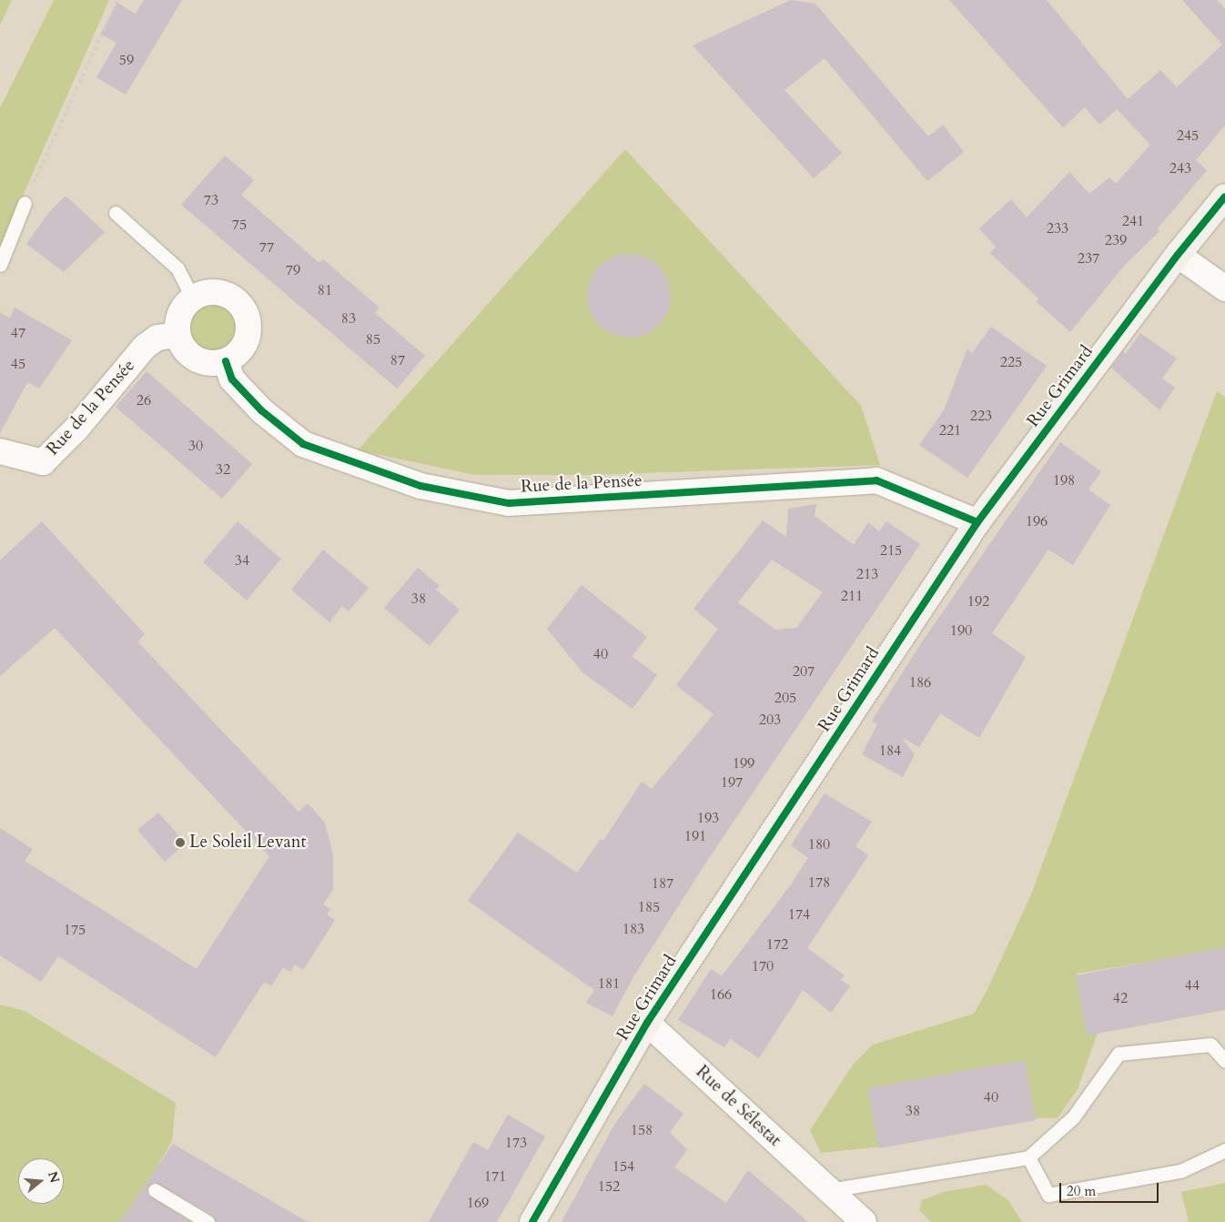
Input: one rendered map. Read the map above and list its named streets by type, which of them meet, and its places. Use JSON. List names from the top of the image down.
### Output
{
  "streets": {
    "street": ["Rue Grimard", "Rue de la Pensée", "Rue de Sélestat"]
  },
  "crossings": [
    ["Rue Grimard", "Rue de la Pensée"],
    ["Rue Grimard", "Rue de Sélestat"]
  ],
  "places": ["Le Soleil Levant"],
  "house_numbers": [
    "59",
    "245",
    "243",
    "73",
    "241",
    "75",
    "233",
    "239",
    "77",
    "237",
    "79",
    "81",
    "83",
    "47",
    "85",
    "87",
    "225",
    "45",
    "26",
    "223",
    "221",
    "30",
    "32",
    "198",
    "196",
    "215",
    "34",
    "213",
    "211",
    "38",
    "192",
    "190",
    "40",
    "207",
    "186",
    "205",
    "203",
    "184",
    "199",
    "197",
    "193",
    "191",
    "180",
    "178",
    "187",
    "185",
    "174",
    "183",
    "175",
    "172",
    "170",
    "181",
    "44",
    "166",
    "42",
    "40",
    "38",
    "158",
    "173",
    "154",
    "171",
    "152",
    "169"
  ],
  "scale_bar": "20 m",
  "north": "right"
}
